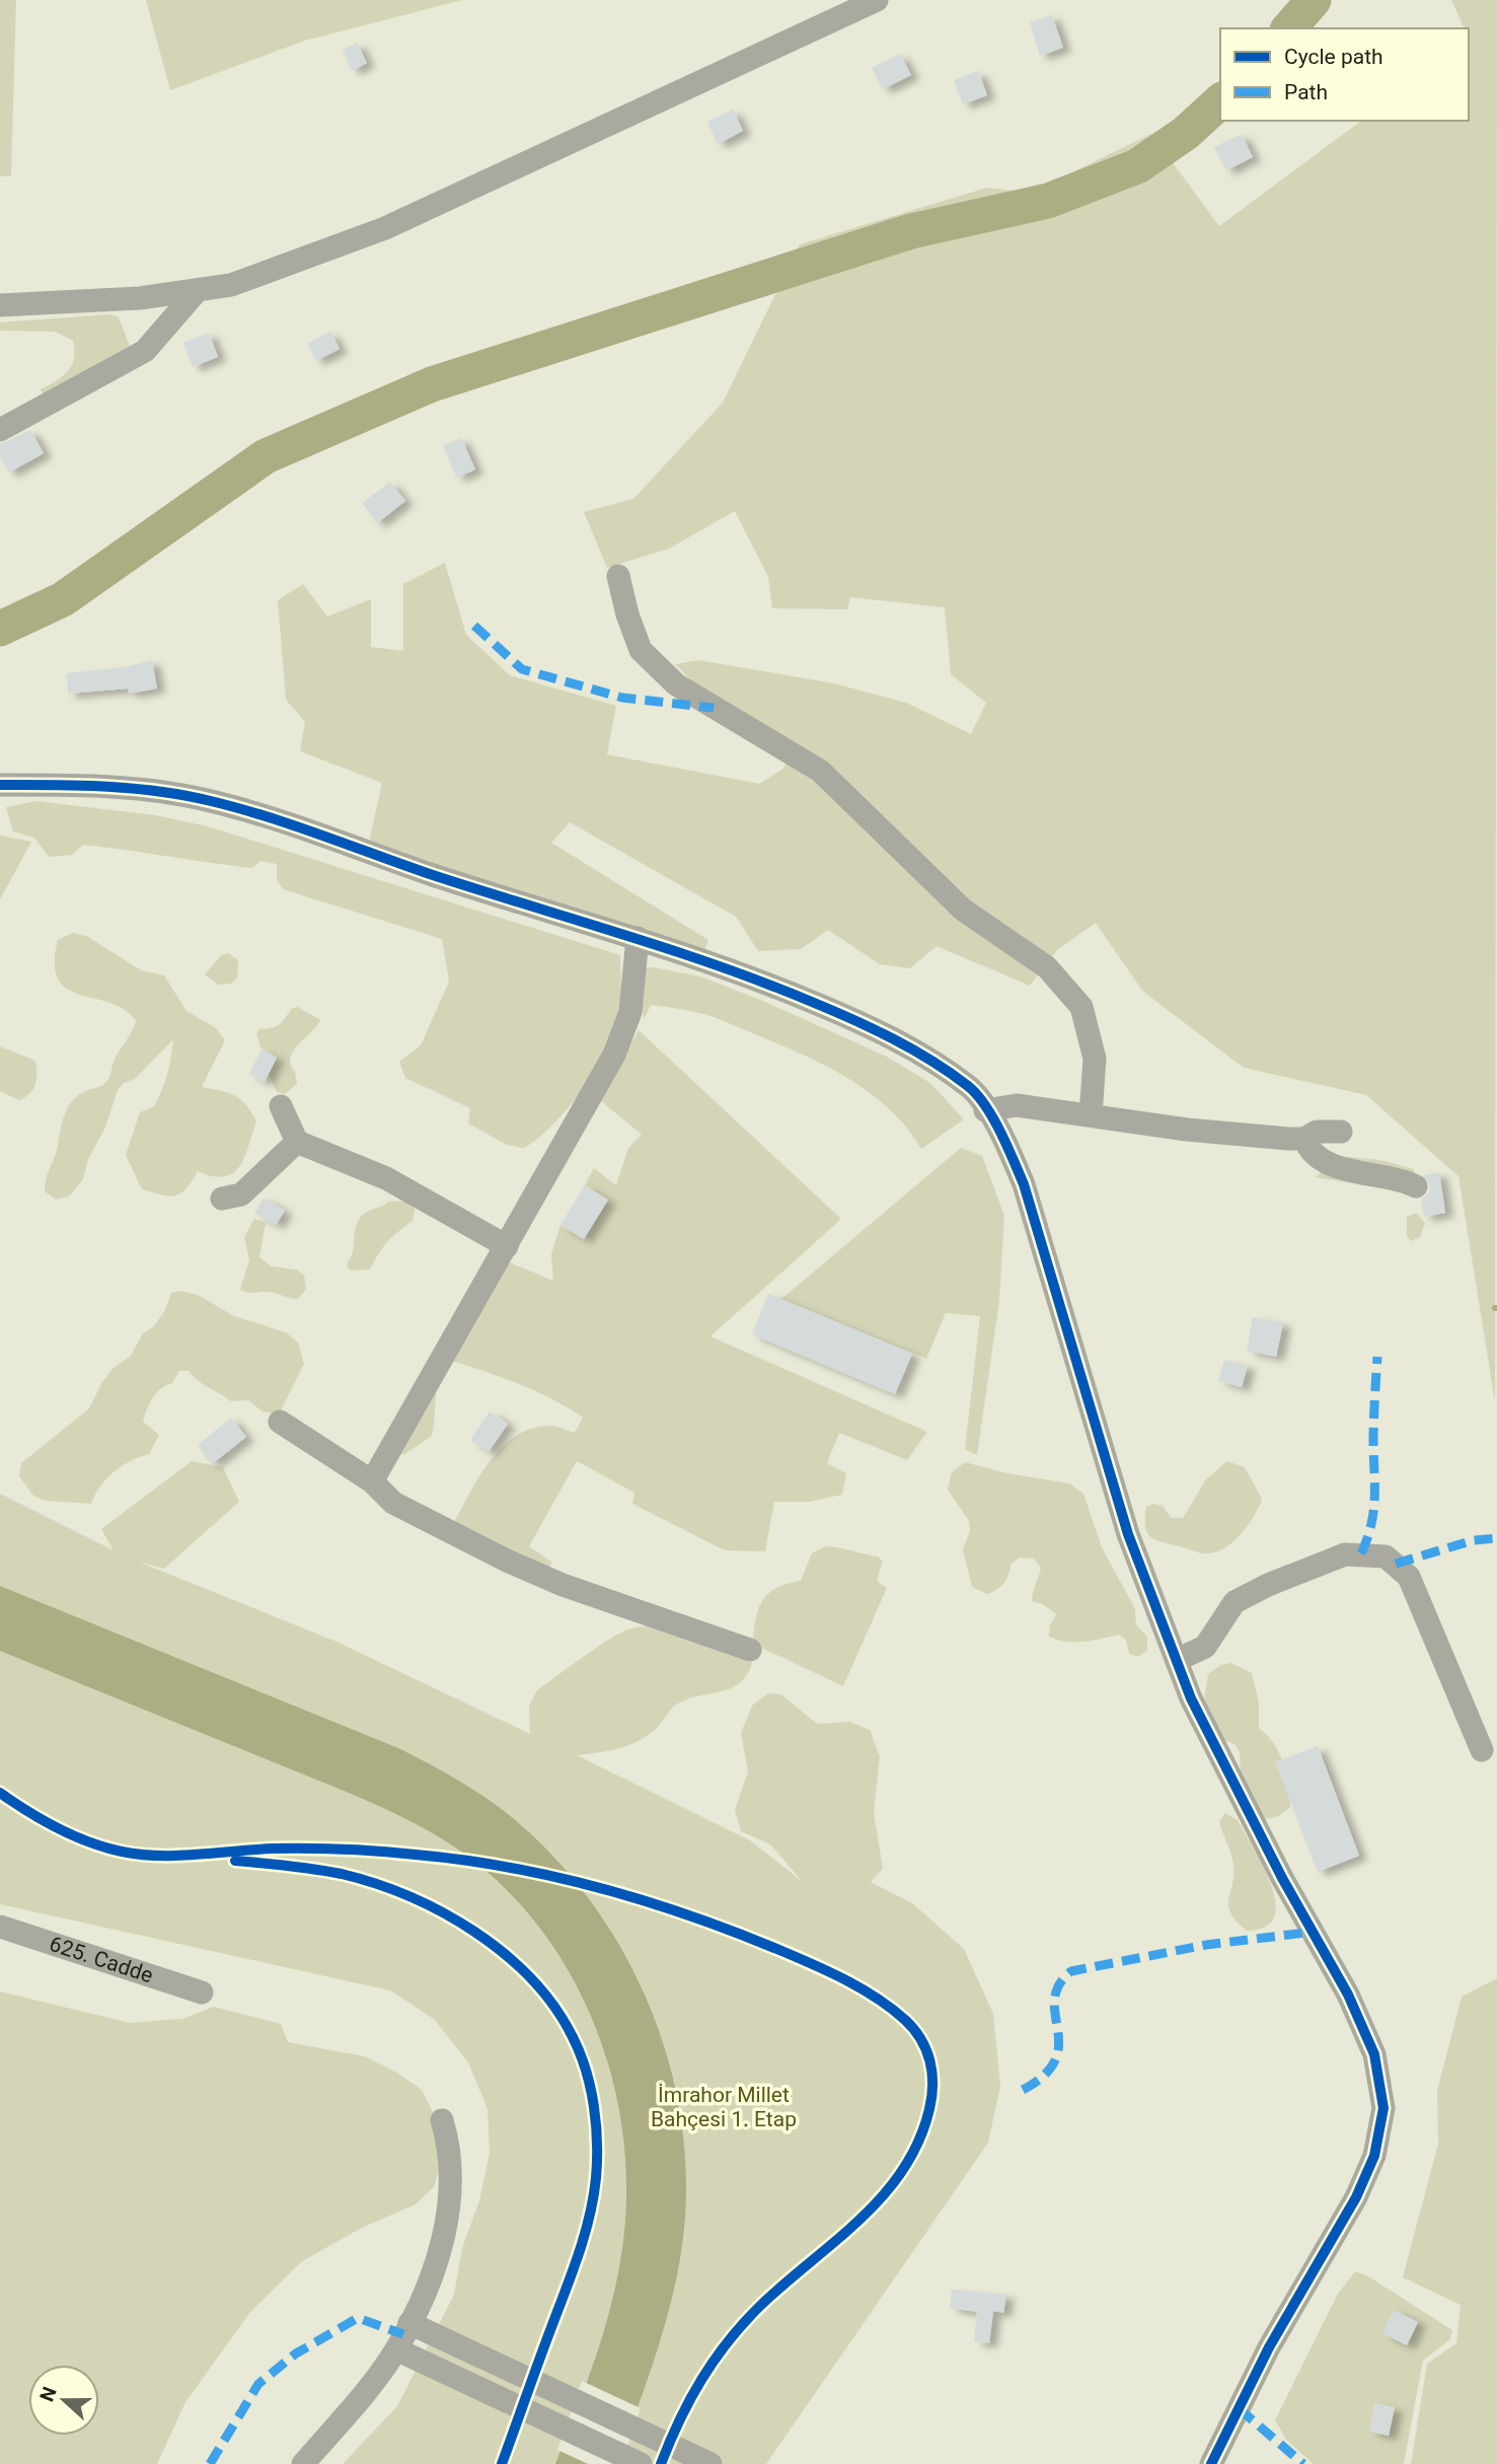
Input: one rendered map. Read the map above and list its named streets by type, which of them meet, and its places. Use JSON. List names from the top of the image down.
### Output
{
  "streets": {
    "street": ["625. Cadde"]
  },
  "parks": ["İmrahor Millet Bahçesi 1. Etap"],
  "legend": ["Cycle path", "Path"],
  "north": "left"
}
